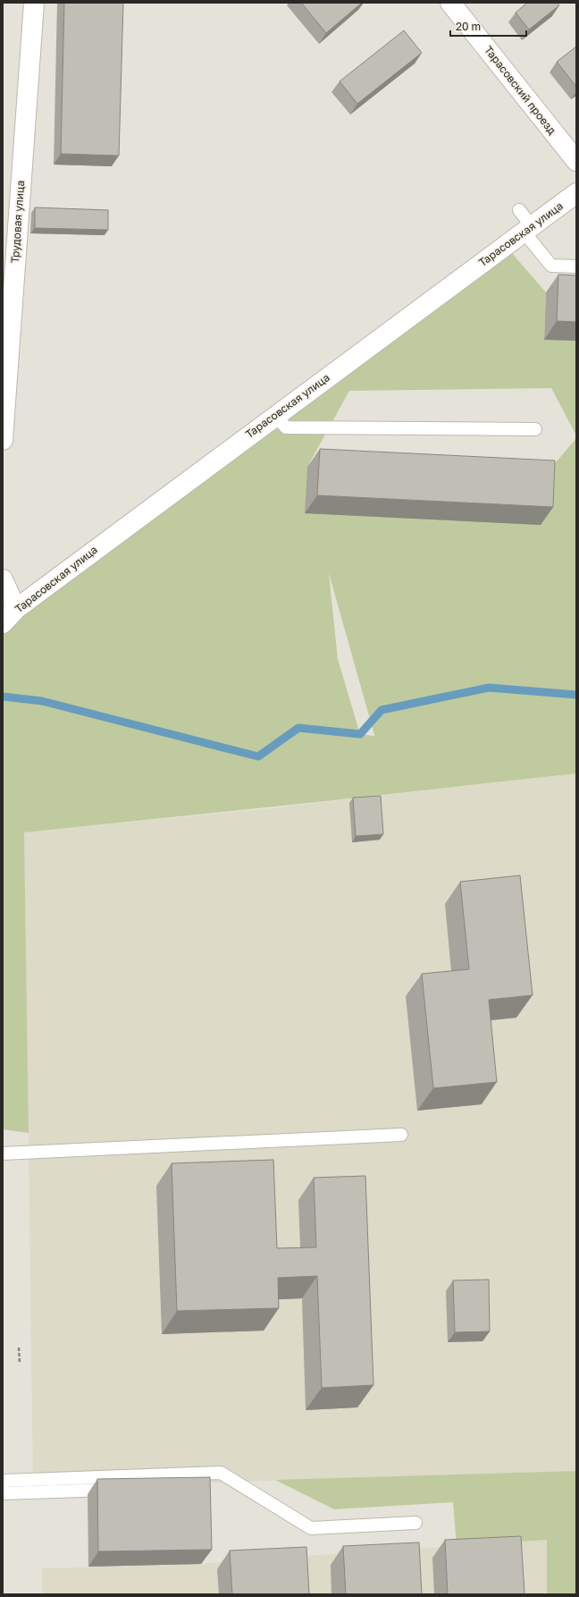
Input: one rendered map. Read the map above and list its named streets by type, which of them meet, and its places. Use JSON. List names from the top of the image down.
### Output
{
  "streets": {
    "main road": ["Тарасовский проезд", "Трудовая улица", "Тарасовская улица"]
  },
  "scale_bar": "20 m"
}
